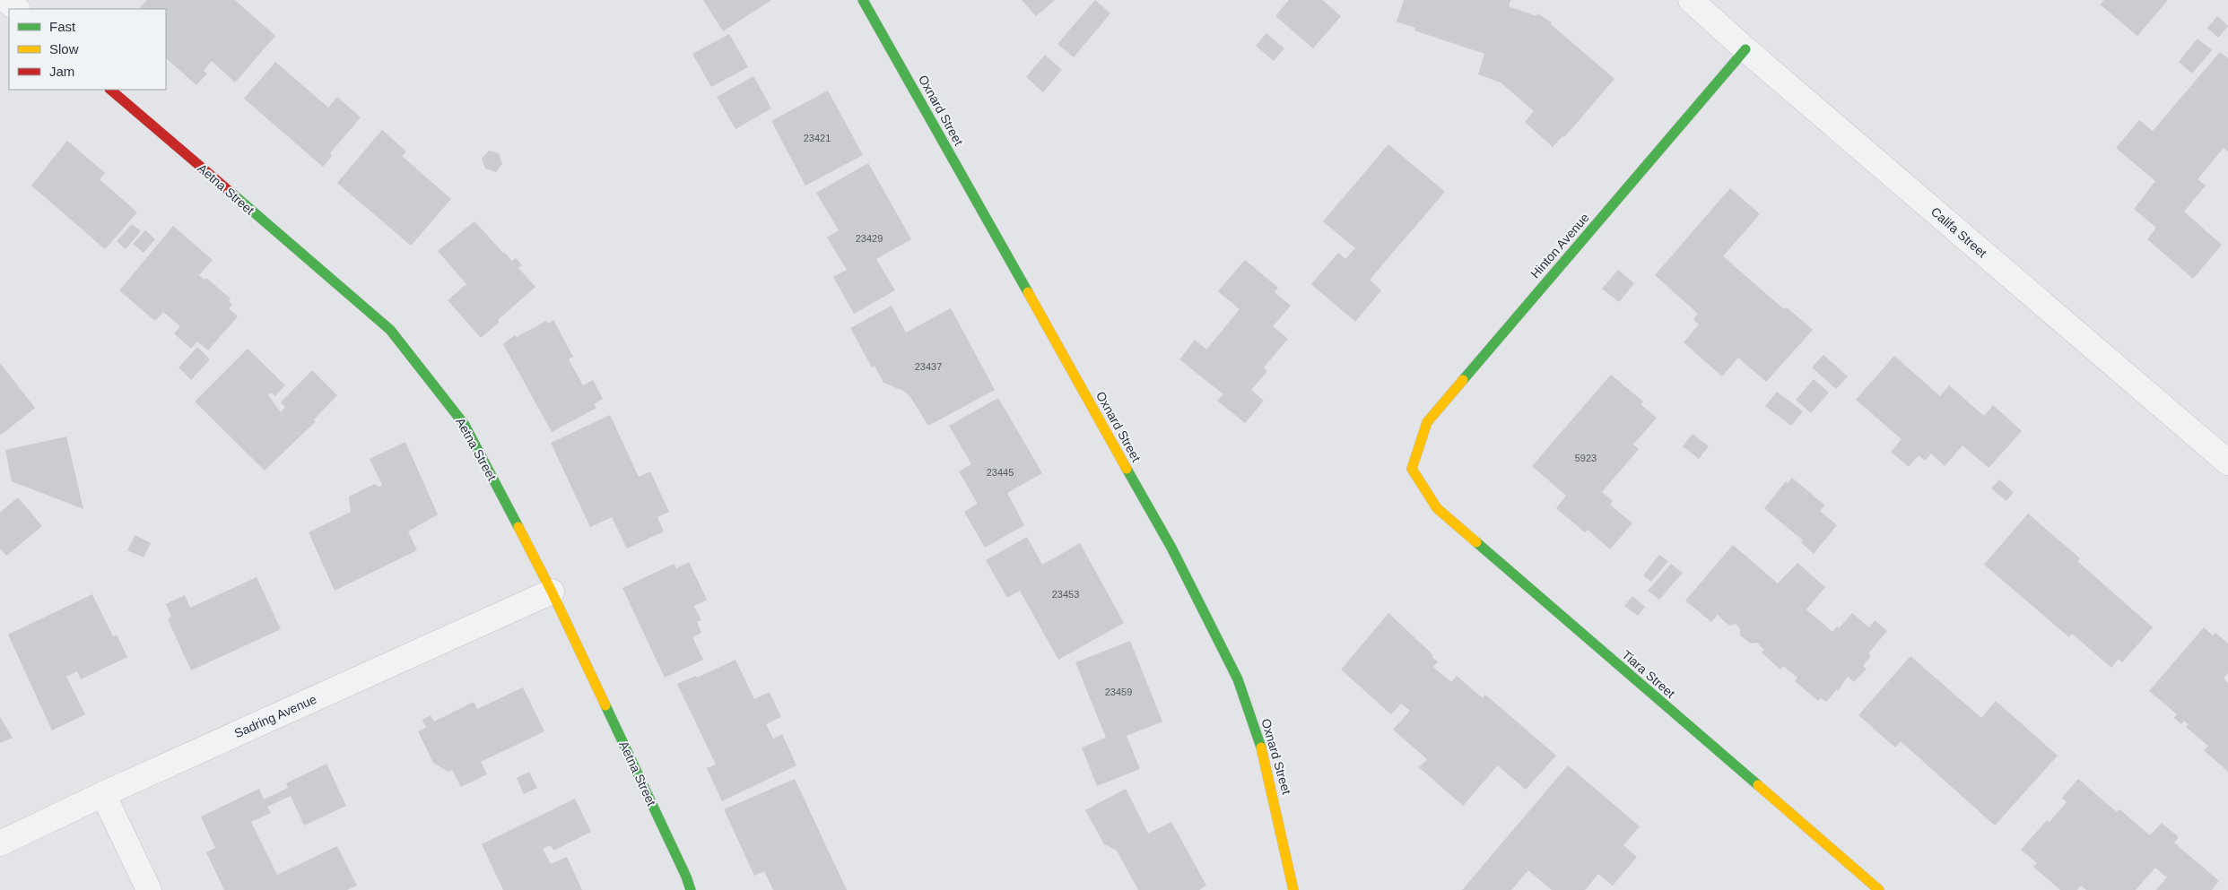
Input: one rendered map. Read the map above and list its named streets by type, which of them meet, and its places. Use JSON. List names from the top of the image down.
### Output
{
  "streets": {
    "street": [
      "Oxnard Street",
      "Aetna Street",
      "Califa Street",
      "Hinton Avenue",
      "Tiara Street",
      "Sadring Avenue"
    ]
  },
  "crossings": [
    ["Aetna Street", "Sadring Avenue"],
    ["Califa Street", "Hinton Avenue"],
    ["Hinton Avenue", "Tiara Street"]
  ],
  "house_numbers": [
    "23421",
    "23429",
    "23437",
    "5923",
    "23445",
    "23453",
    "23459"
  ],
  "legend": ["Fast", "Slow", "Jam"]
}
